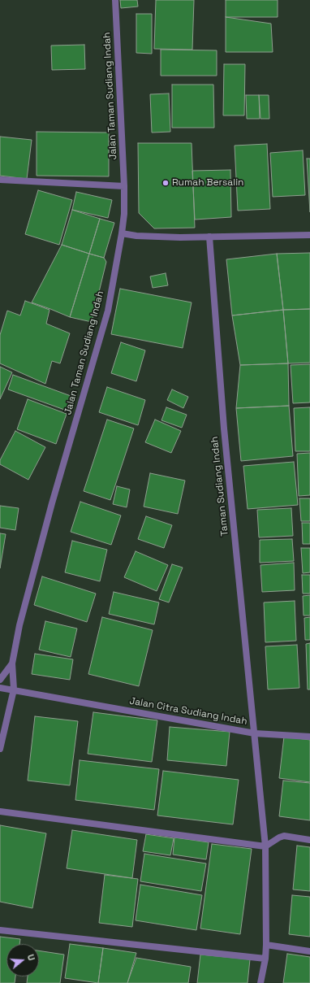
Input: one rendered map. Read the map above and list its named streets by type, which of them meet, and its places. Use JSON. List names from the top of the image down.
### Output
{
  "streets": {
    "street": ["Jalan Taman Sudiang Indah", "Taman Sudiang Indah", "Jalan Citra Sudiang Indah"]
  },
  "crossings": [
    ["Taman Sudiang Indah", "Jalan Citra Sudiang Indah"]
  ],
  "places": ["Rumah Bersalin"],
  "north": "right"
}
